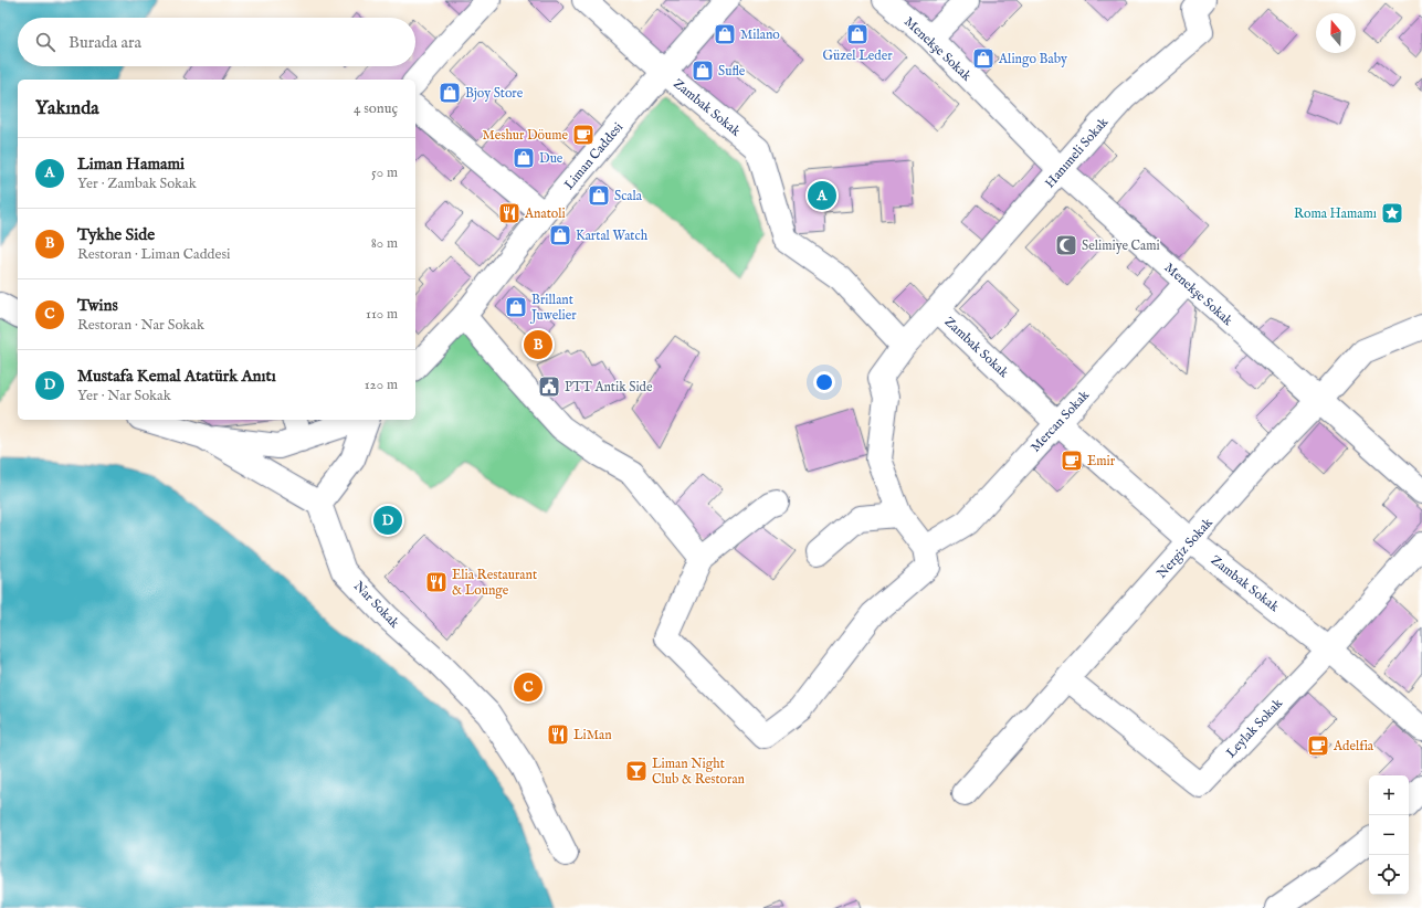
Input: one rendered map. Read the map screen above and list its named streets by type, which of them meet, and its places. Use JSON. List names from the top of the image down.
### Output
{
  "streets": {
    "street": [
      "Menekşe Sokak",
      "Zambak Sokak",
      "Hanımeli Sokak",
      "Liman Caddesi",
      "Mercan Sokak",
      "Nergiz Sokak",
      "Nar Sokak",
      "Leylak Sokak"
    ]
  },
  "crossings": [
    ["Menekşe Sokak", "Hanımeli Sokak"],
    ["Menekşe Sokak", "Mercan Sokak"],
    ["Menekşe Sokak", "Nergiz Sokak"],
    ["Zambak Sokak", "Hanımeli Sokak"],
    ["Zambak Sokak", "Liman Caddesi"],
    ["Zambak Sokak", "Mercan Sokak"],
    ["Zambak Sokak", "Nergiz Sokak"],
    ["Zambak Sokak", "Leylak Sokak"],
    ["Nergiz Sokak", "Leylak Sokak"]
  ],
  "places": {
    "shop": [
      "Milano",
      "Güzel Leder",
      "Alingo Baby",
      "Sufle",
      "Bjoy Store",
      "Due",
      "Scala",
      "Kartal Watch",
      "Brillant Juwelier"
    ],
    "cafe": ["Meshur Döume", "Emir", "Adelfia"],
    "restaurant": ["Anatoli", "Elia Restaurant & Lounge", "LiMan"],
    "place": ["Roma Hamamı"],
    "mosque": ["Selimiye Cami"],
    "public building": ["PTT Antik Side"],
    "bar": ["Liman Night Club & Restoran"]
  },
  "north": "top",
  "page": {
    "search": "Burada ara",
    "heading": ["Yakında", "4 sonuç"],
    "list": [
      {
        "mark": "A",
        "name": "Liman Hamami",
        "note": "Yer · Zambak Sokak",
        "value": "50 m"
      },
      {
        "mark": "B",
        "name": "Tykhe Side",
        "note": "Restoran · Liman Caddesi",
        "value": "80 m"
      },
      {
        "mark": "C",
        "name": "Twins",
        "note": "Restoran · Nar Sokak",
        "value": "110 m"
      },
      {
        "mark": "D",
        "name": "Mustafa Kemal Atatürk Anıtı",
        "note": "Yer · Nar Sokak",
        "value": "120 m"
      }
    ],
    "pins": [
      "A",
      "B",
      "D",
      "C"
    ],
    "map_buttons": ["+", "−"]
  }
}
